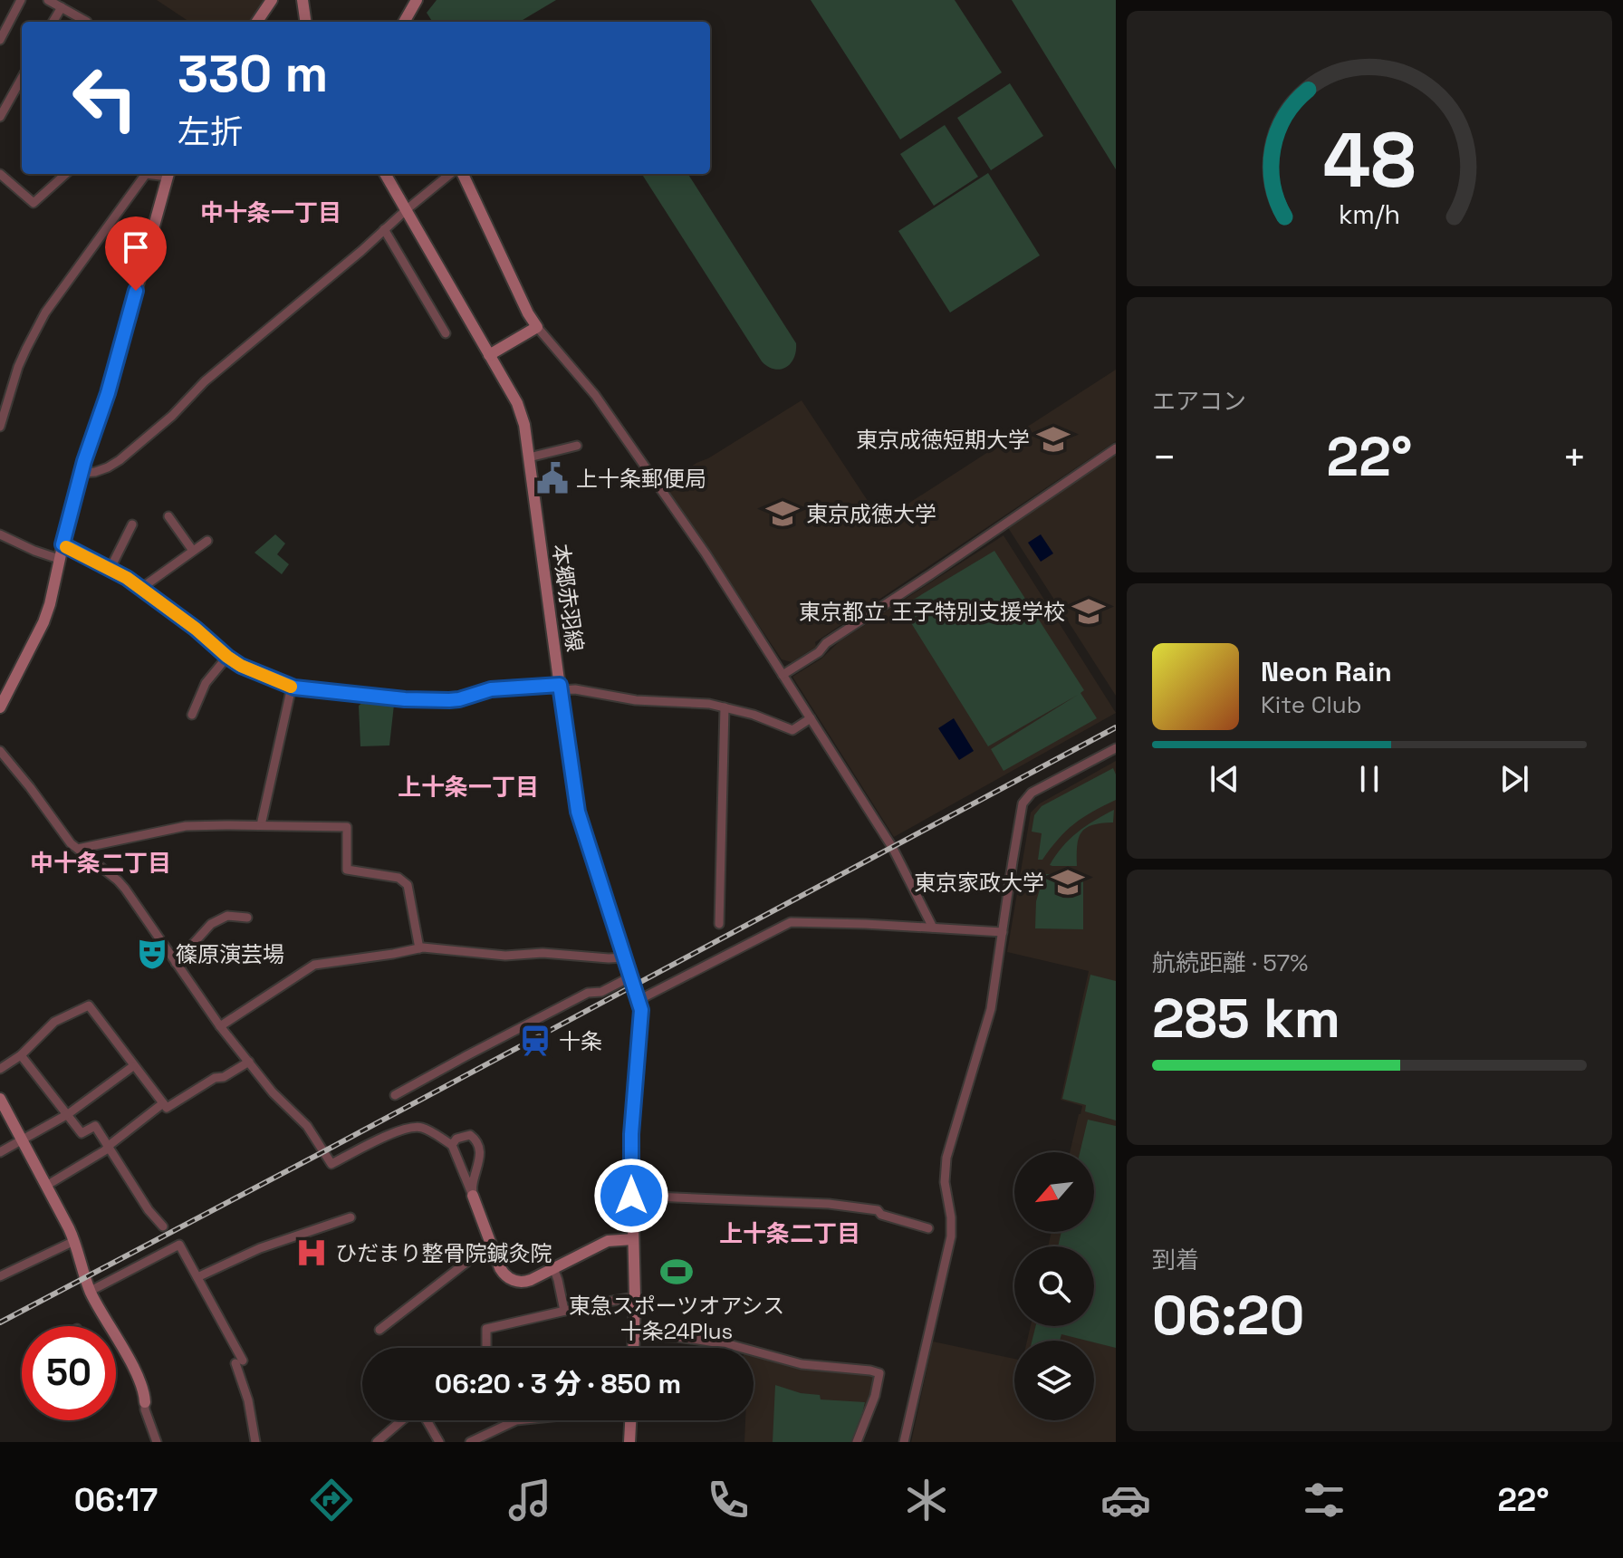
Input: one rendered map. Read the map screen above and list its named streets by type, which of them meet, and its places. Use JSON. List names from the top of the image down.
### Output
{
  "streets": {
    "main road": ["本郷赤羽線"]
  },
  "districts": [
    "中十条一丁目",
    "上十条一丁目",
    "中十条二丁目",
    "上十条二丁目"
  ],
  "places": {
    "school or university": [
      "東京成徳短期大学",
      "東京成徳大学",
      "東京都立 王子特別支援学校",
      "東京家政大学"
    ],
    "public building": ["上十条郵便局"],
    "theatre": ["篠原演芸場"],
    "station": ["十条"],
    "hospital": ["ひだまり整骨院鍼灸院"],
    "sports": ["東急スポーツオアシス 十条24Plus"]
  },
  "north": "bottom left",
  "page": {
    "turn": ["330 m", "左折"],
    "tile": [
      "エアコン",
      ["航続距離 · 57%", "285 km"],
      ["到着", "06:20"]
    ],
    "heat": ["−", "22°", "+"],
    "song": ["Neon Rain", "Kite Club"],
    "limit": "50",
    "trip": "06:20 · 3 分 · 850 m",
    "tabs": ["06:17", "22°"],
    "gauge": ["48", "km/h"]
  }
}
